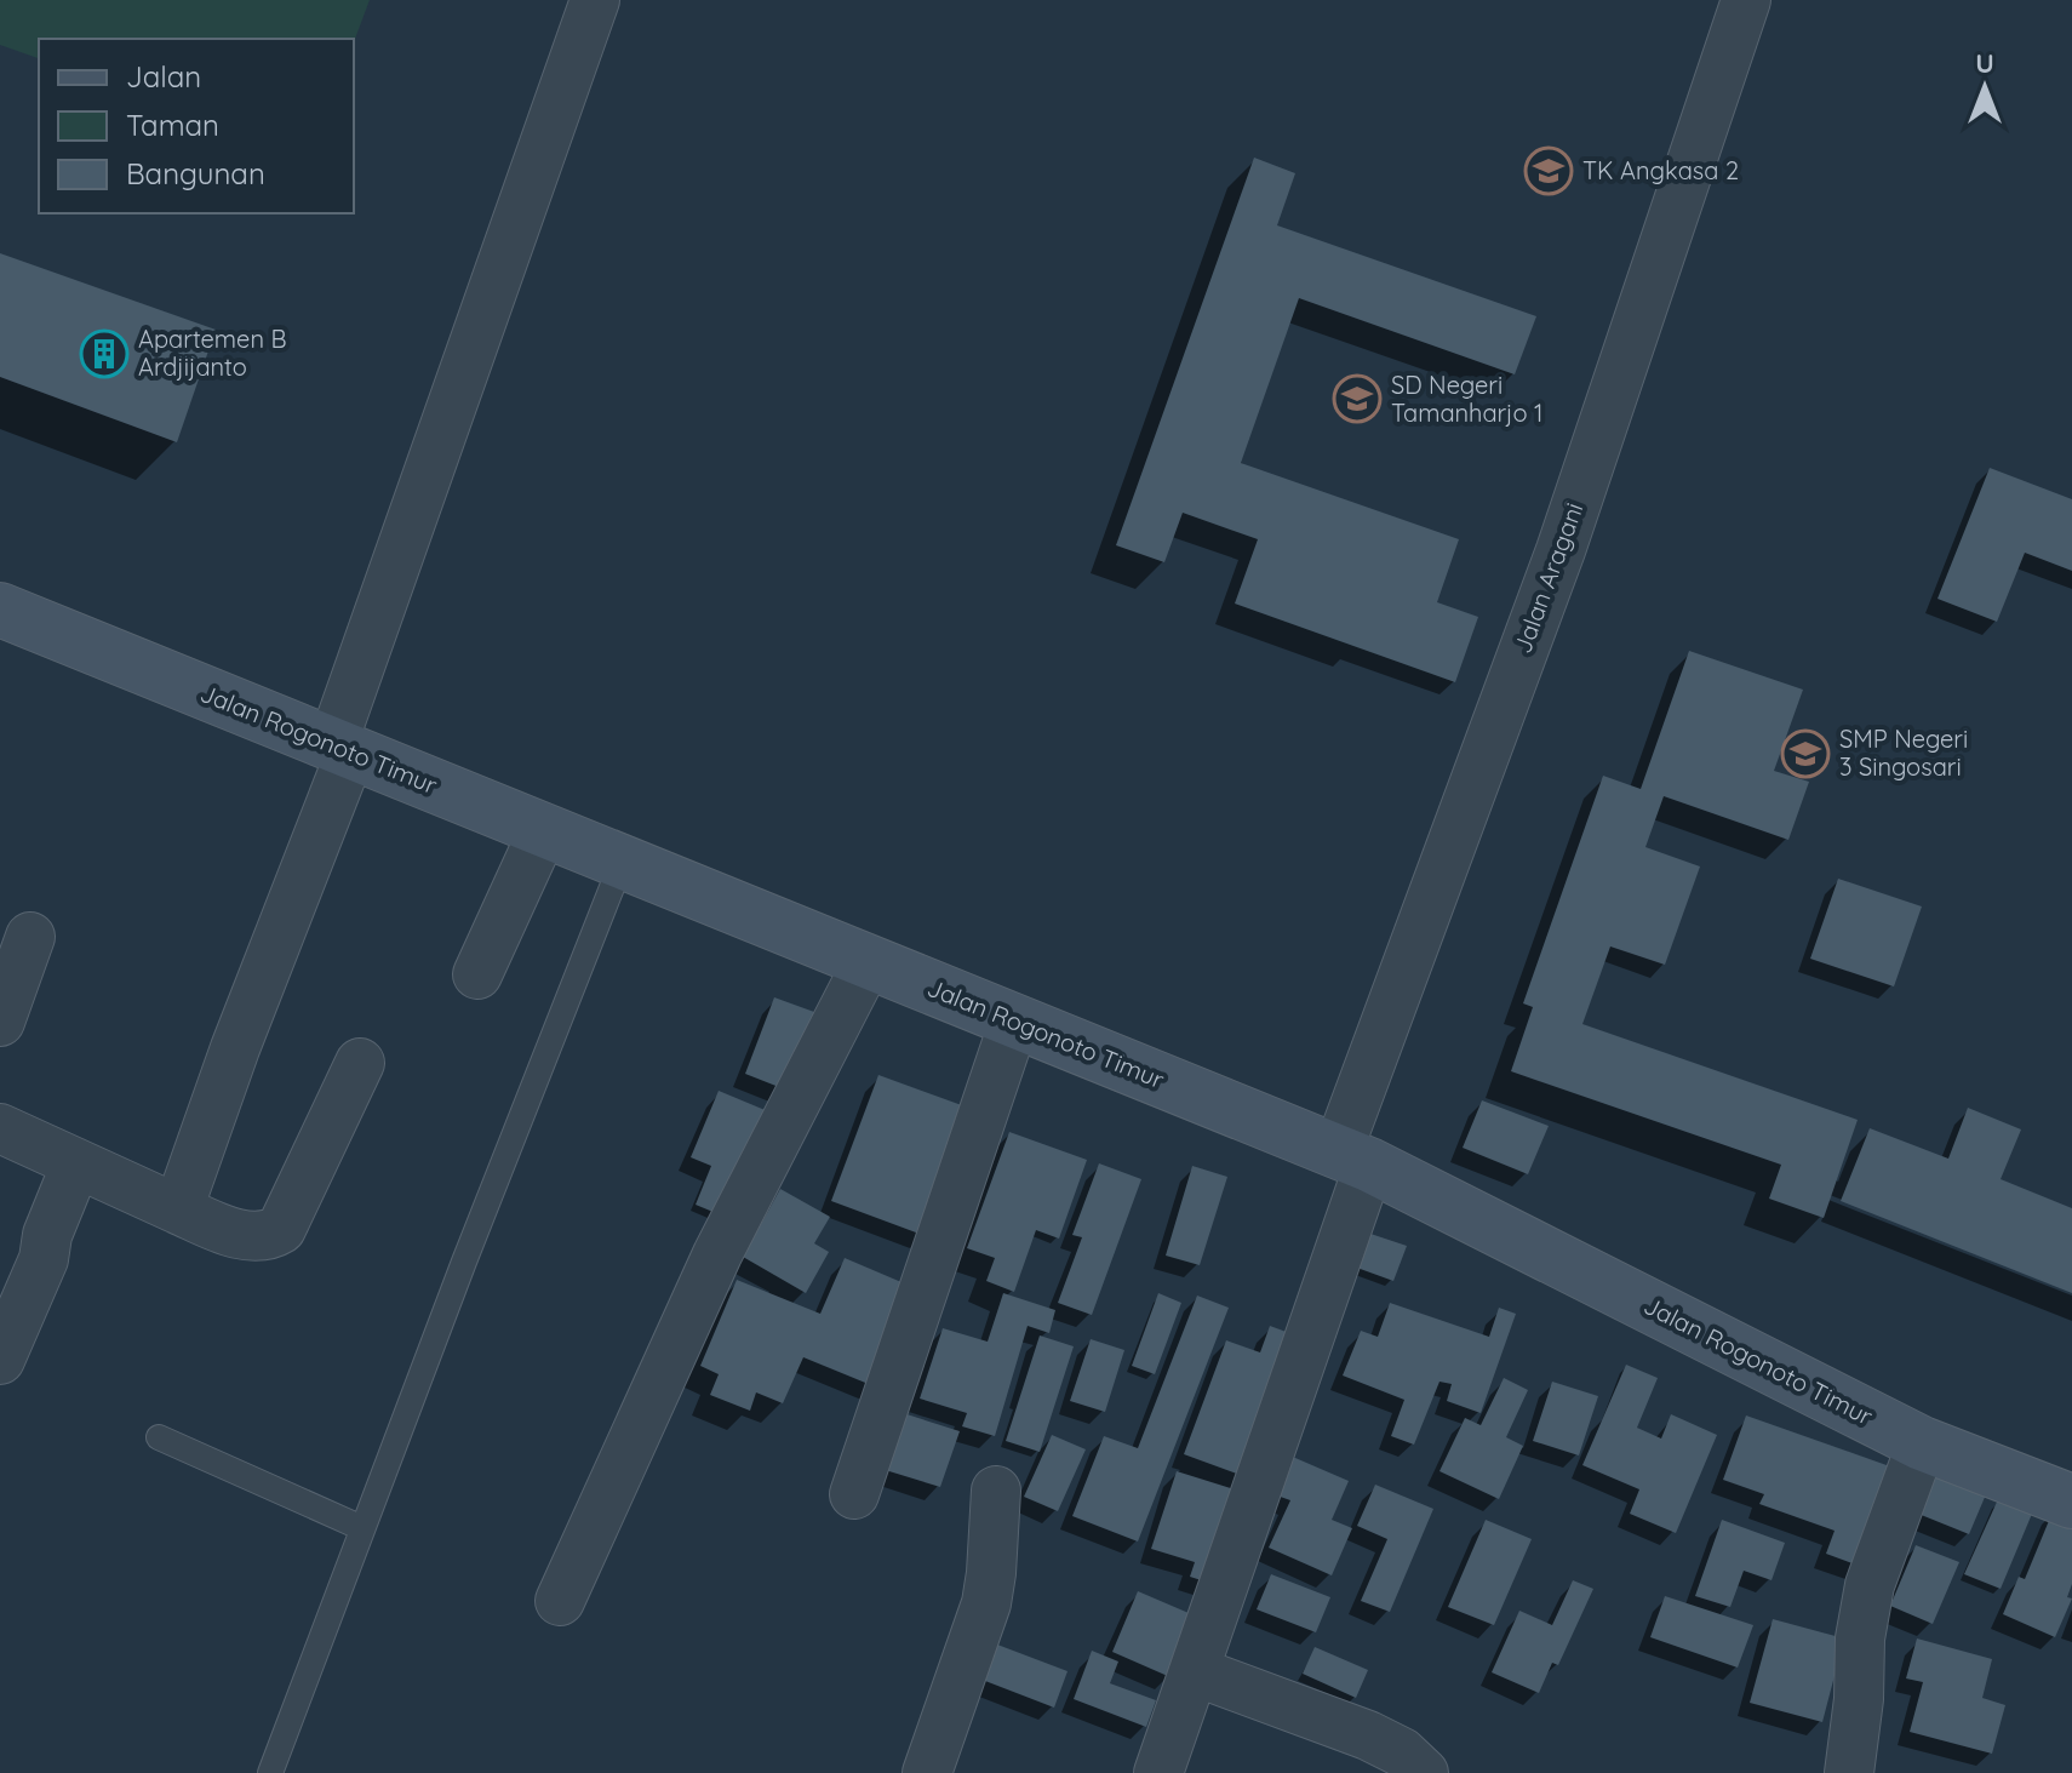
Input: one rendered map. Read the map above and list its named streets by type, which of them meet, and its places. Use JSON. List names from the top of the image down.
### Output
{
  "streets": {
    "main road": ["Jalan Rogonoto Timur"],
    "street": ["Jalan Aragani"]
  },
  "crossings": [
    ["Jalan Aragani", "Jalan Rogonoto Timur"]
  ],
  "places": {
    "school or university": ["TK Angkasa 2", "SD Negeri Tamanharjo 1", "SMP Negeri 3 Singosari"],
    "building": ["Apartemen B Ardjijanto"]
  },
  "legend": ["Jalan", "Taman", "Bangunan"],
  "north": "top"
}
